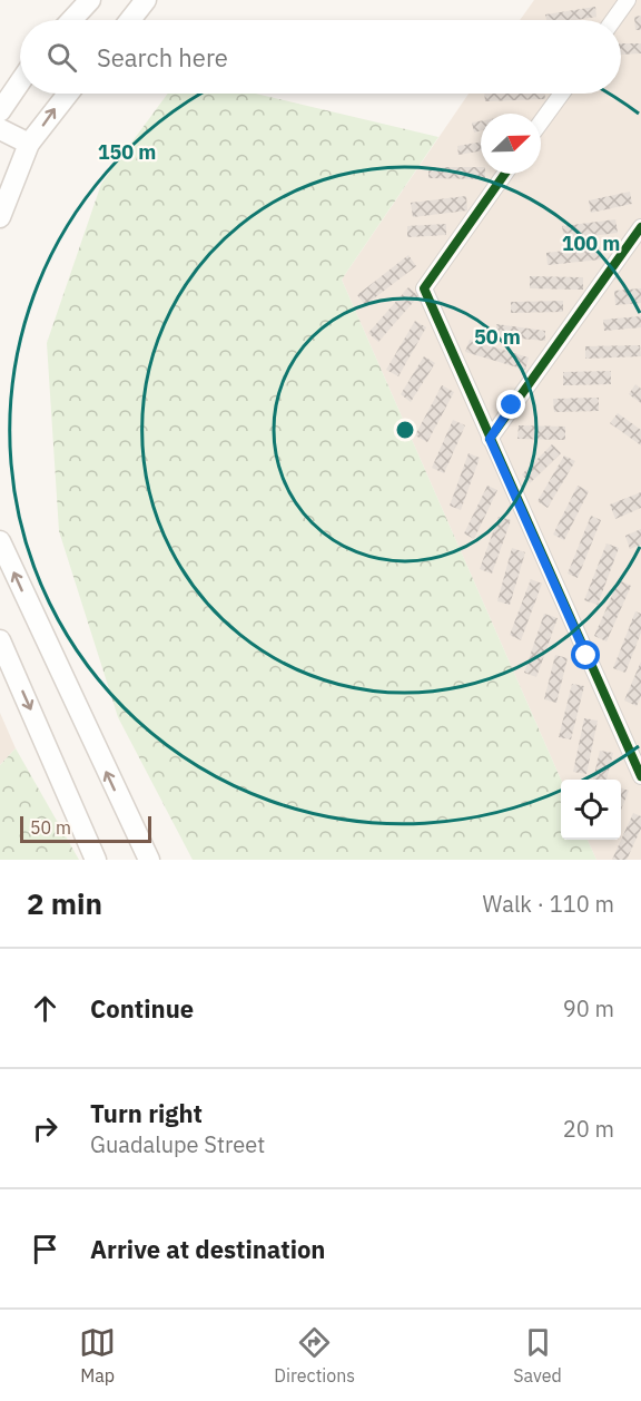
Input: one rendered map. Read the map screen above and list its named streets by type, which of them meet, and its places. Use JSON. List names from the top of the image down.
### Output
{
  "scale_bar": "50 m",
  "north": "top right",
  "page": {
    "search": "Search here",
    "scale": "50 m",
    "heading": ["2 min", "Walk · 110 m"],
    "list": [
      ["Continue", "90 m"],
      ["Turn right", "Guadalupe Street", "20 m"],
      "Arrive at destination"
    ],
    "nav": ["Map", "Directions", "Saved"]
  },
  "rings": ["150 m", "100 m", "50 m"]
}
